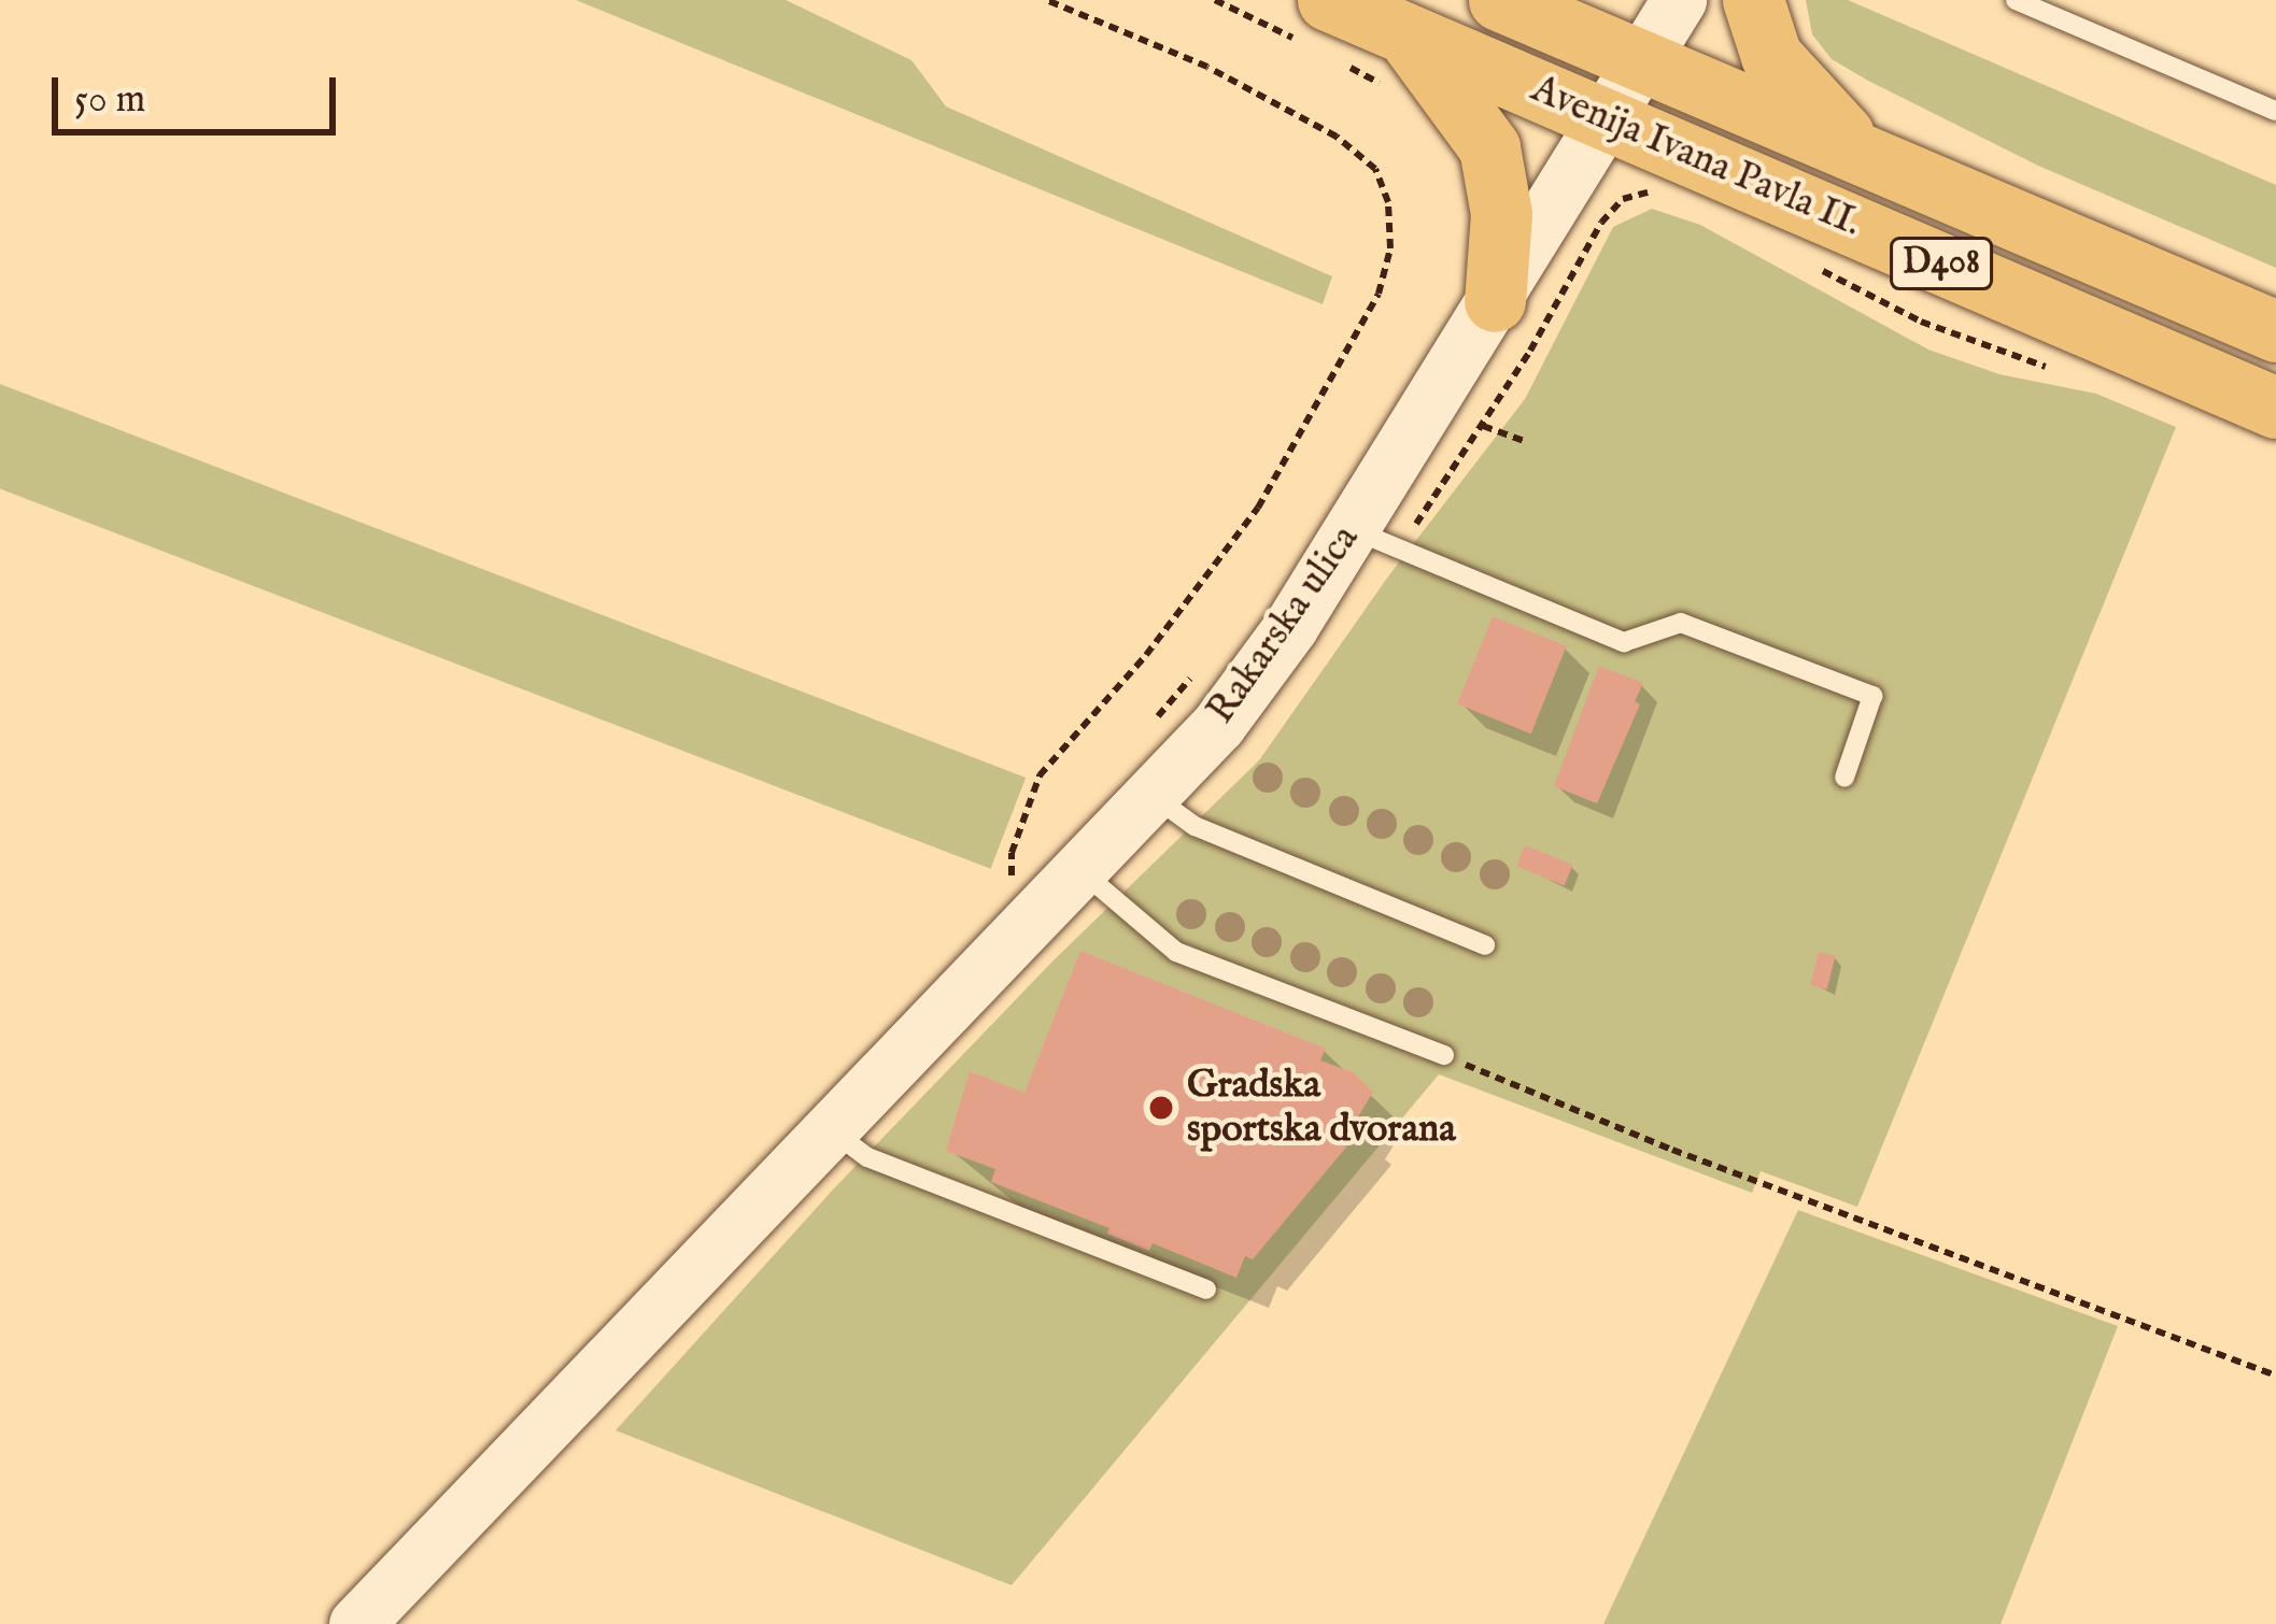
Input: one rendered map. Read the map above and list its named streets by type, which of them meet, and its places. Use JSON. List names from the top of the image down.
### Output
{
  "streets": {
    "main road": ["Avenija Ivana Pavla II.", "D408", "Rakarska ulica"]
  },
  "crossings": [
    ["Avenija Ivana Pavla II.", "Rakarska ulica"]
  ],
  "places": ["Gradska sportska dvorana"],
  "scale_bar": "50 m"
}
